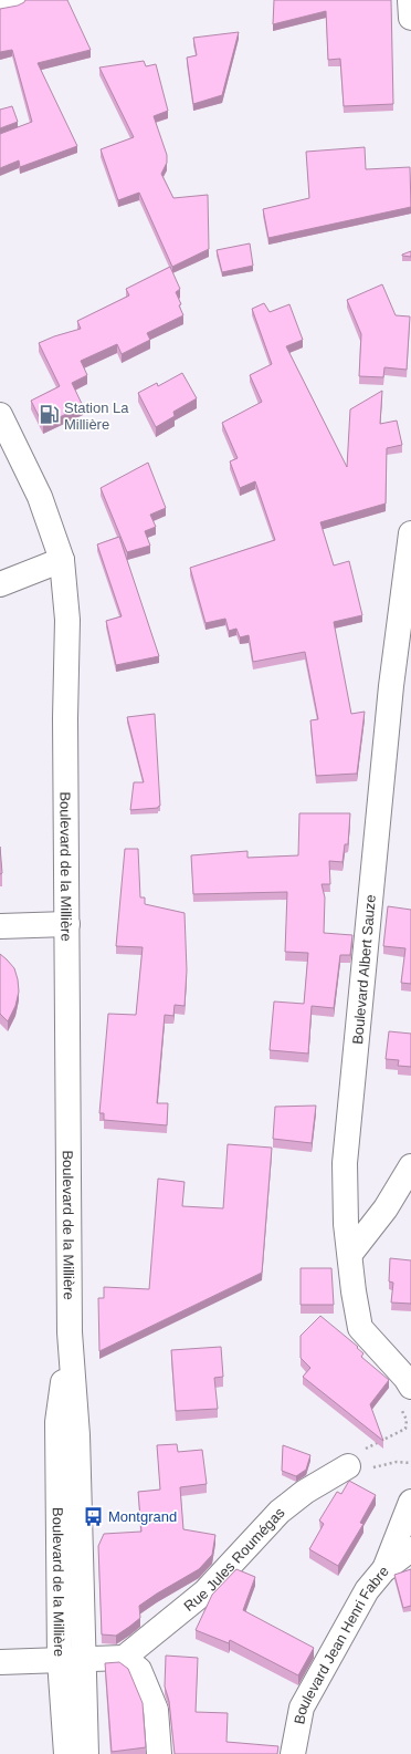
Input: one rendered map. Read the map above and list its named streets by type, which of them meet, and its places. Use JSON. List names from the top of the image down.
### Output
{
  "streets": {
    "street": [
      "Boulevard de la Millière",
      "Boulevard Albert Sauze",
      "Rue Jules Roumégas",
      "Boulevard Jean Henri Fabre"
    ]
  },
  "places": {
    "fuel station": ["Station La Millière"],
    "bus stop": ["Montgrand"]
  }
}
